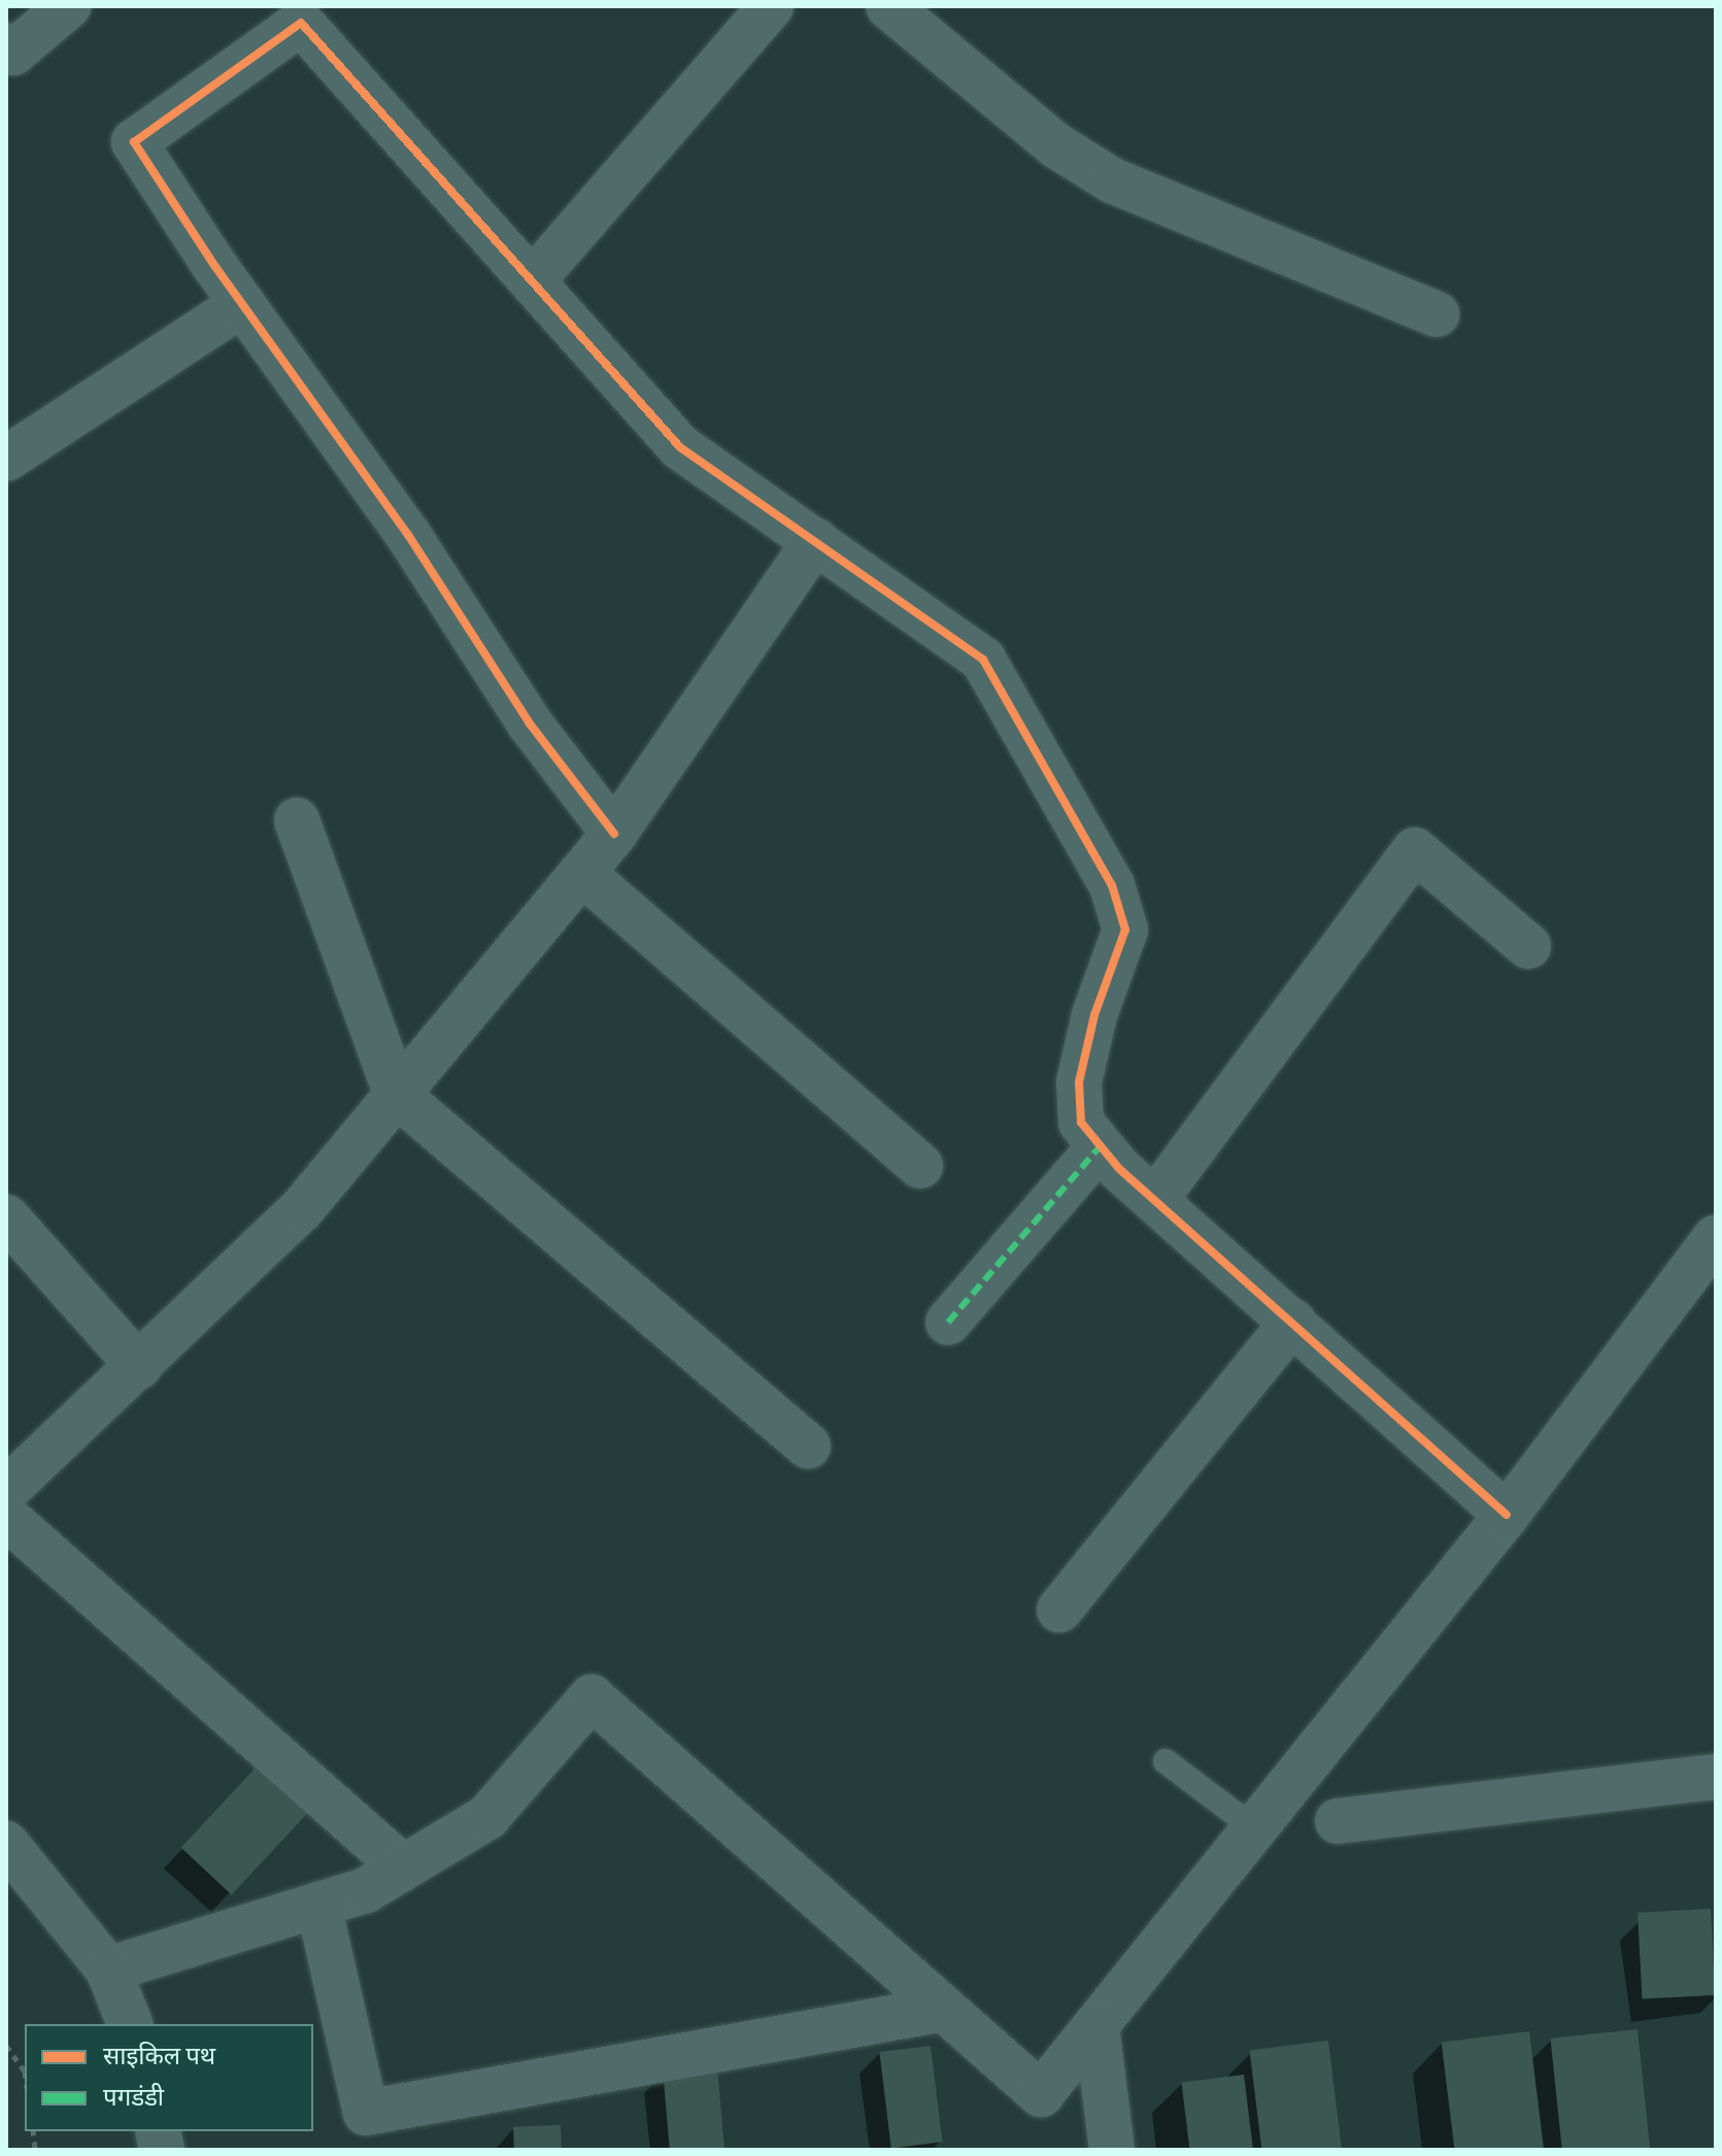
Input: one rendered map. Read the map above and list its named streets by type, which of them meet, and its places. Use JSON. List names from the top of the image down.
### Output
{
  "legend": ["साइकिल पथ", "पगडंडी"]
}
